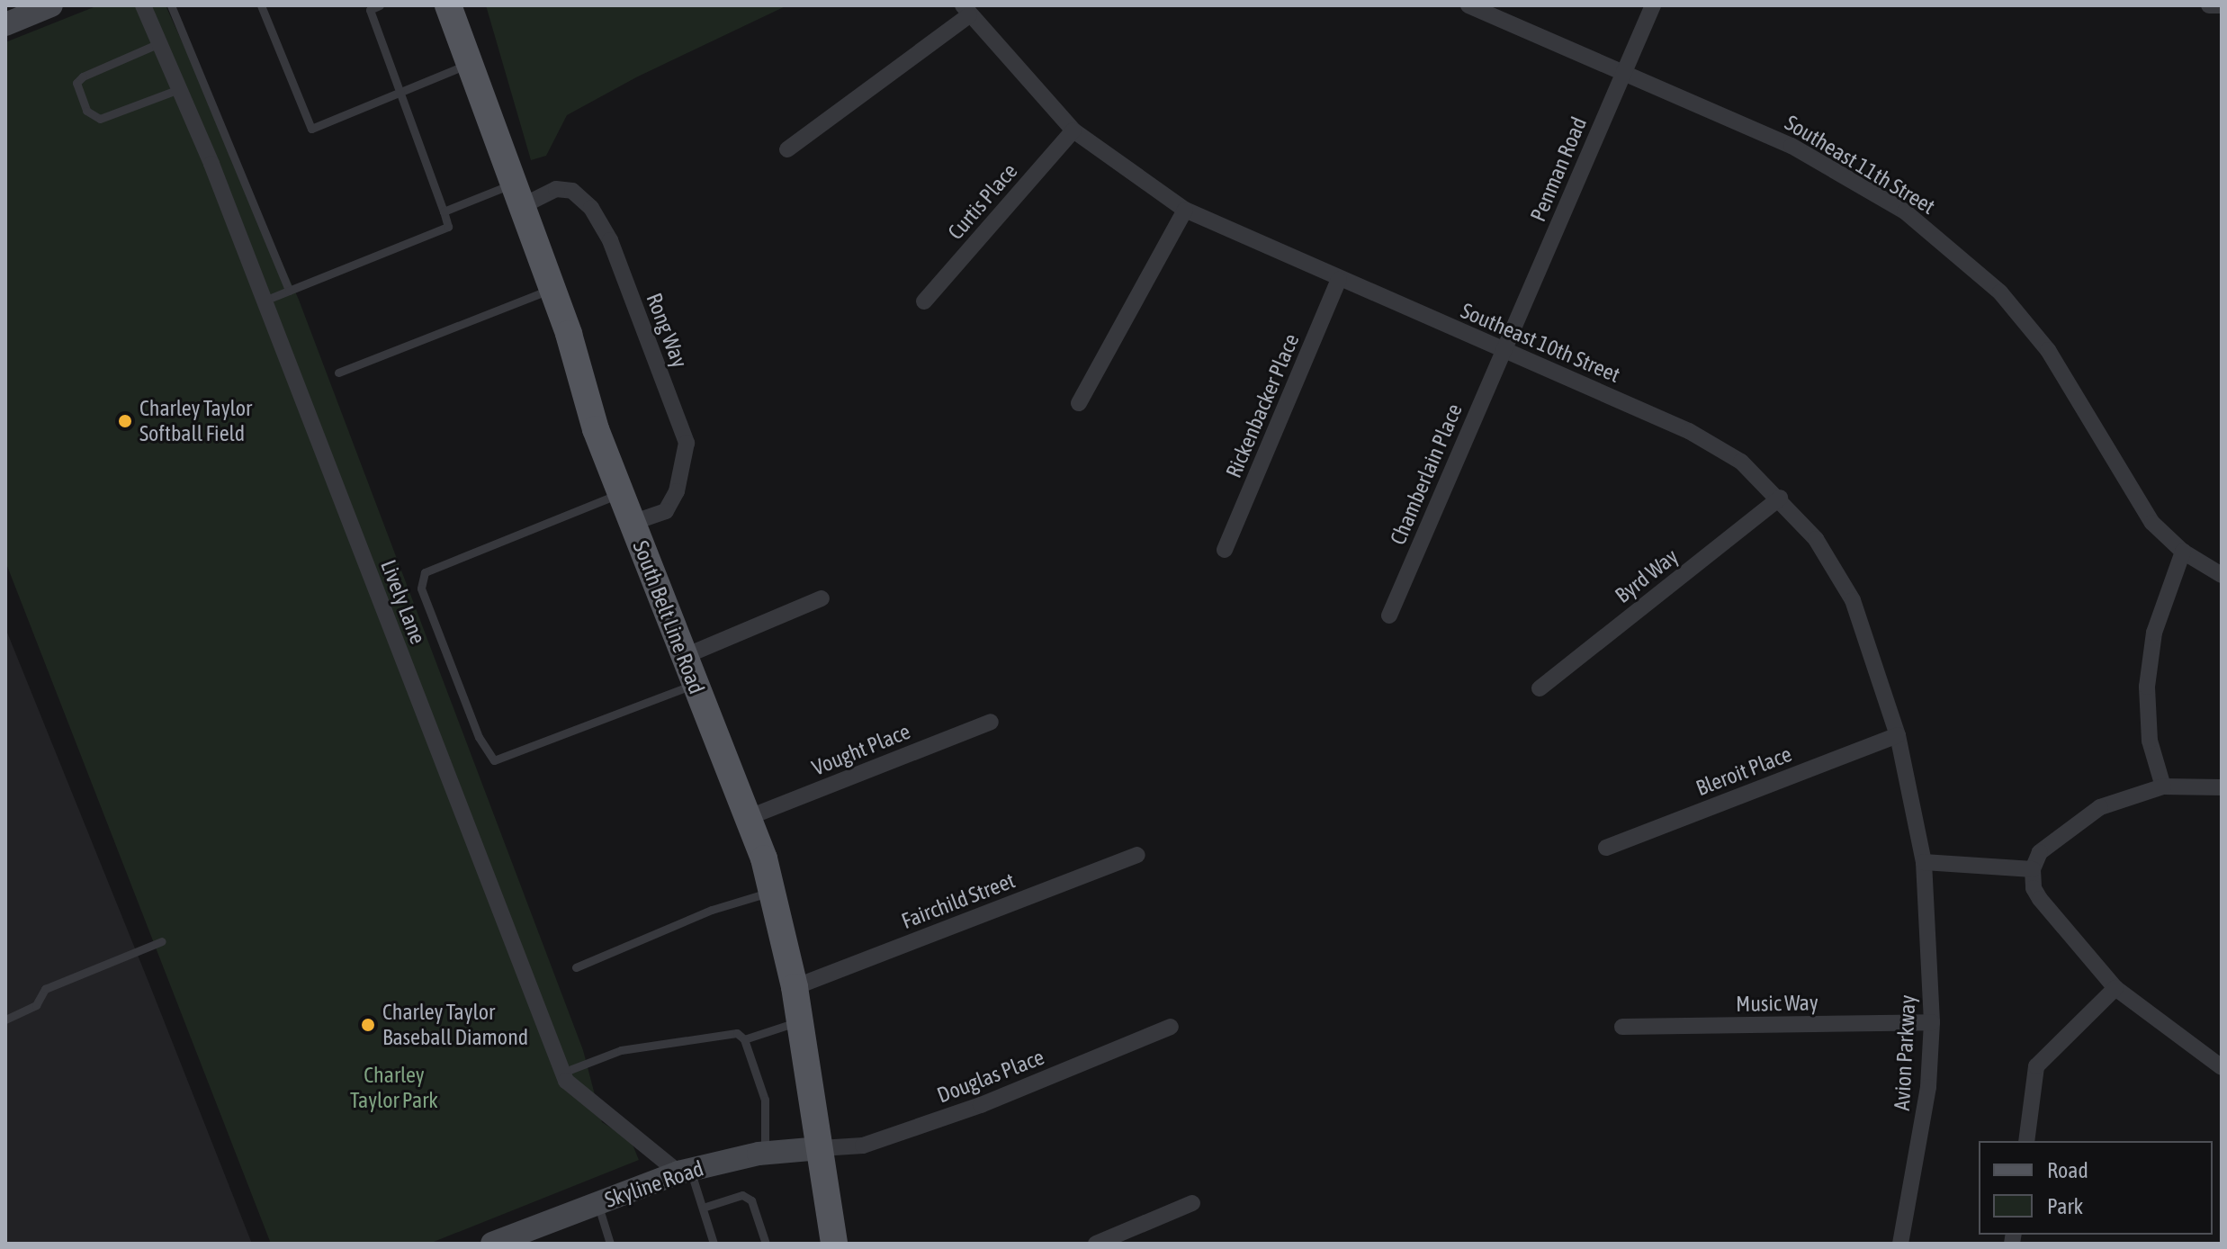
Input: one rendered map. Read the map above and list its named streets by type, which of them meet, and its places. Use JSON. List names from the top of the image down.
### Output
{
  "streets": {
    "main road": ["South Belt Line Road"],
    "street": [
      "Southeast 11th Street",
      "Penman Road",
      "Curtis Place",
      "Rong Way",
      "Southeast 10th Street",
      "Rickenbacker Place",
      "Chamberlain Place",
      "Byrd Way",
      "Lively Lane",
      "Vought Place",
      "Bleroit Place",
      "Fairchild Street",
      "Music Way",
      "Avion Parkway",
      "Douglas Place",
      "Skyline Road"
    ]
  },
  "crossings": [
    ["Southeast 11th Street", "Penman Road"],
    ["Penman Road", "Southeast 10th Street"],
    ["Penman Road", "Chamberlain Place"],
    ["Curtis Place", "Southeast 10th Street"],
    ["Rong Way", "South Belt Line Road"],
    ["Southeast 10th Street", "Rickenbacker Place"],
    ["Southeast 10th Street", "Chamberlain Place"],
    ["Southeast 10th Street", "Byrd Way"],
    ["Southeast 10th Street", "Bleroit Place"],
    ["Southeast 10th Street", "Avion Parkway"],
    ["Lively Lane", "Skyline Road"],
    ["South Belt Line Road", "Vought Place"],
    ["South Belt Line Road", "Fairchild Street"],
    ["South Belt Line Road", "Douglas Place"],
    ["South Belt Line Road", "Skyline Road"],
    ["Music Way", "Avion Parkway"],
    ["Douglas Place", "Skyline Road"]
  ],
  "parks": ["Charley Taylor Park"],
  "places": ["Charley Taylor Softball Field", "Charley Taylor Baseball Diamond"],
  "legend": ["Road", "Park"]
}
